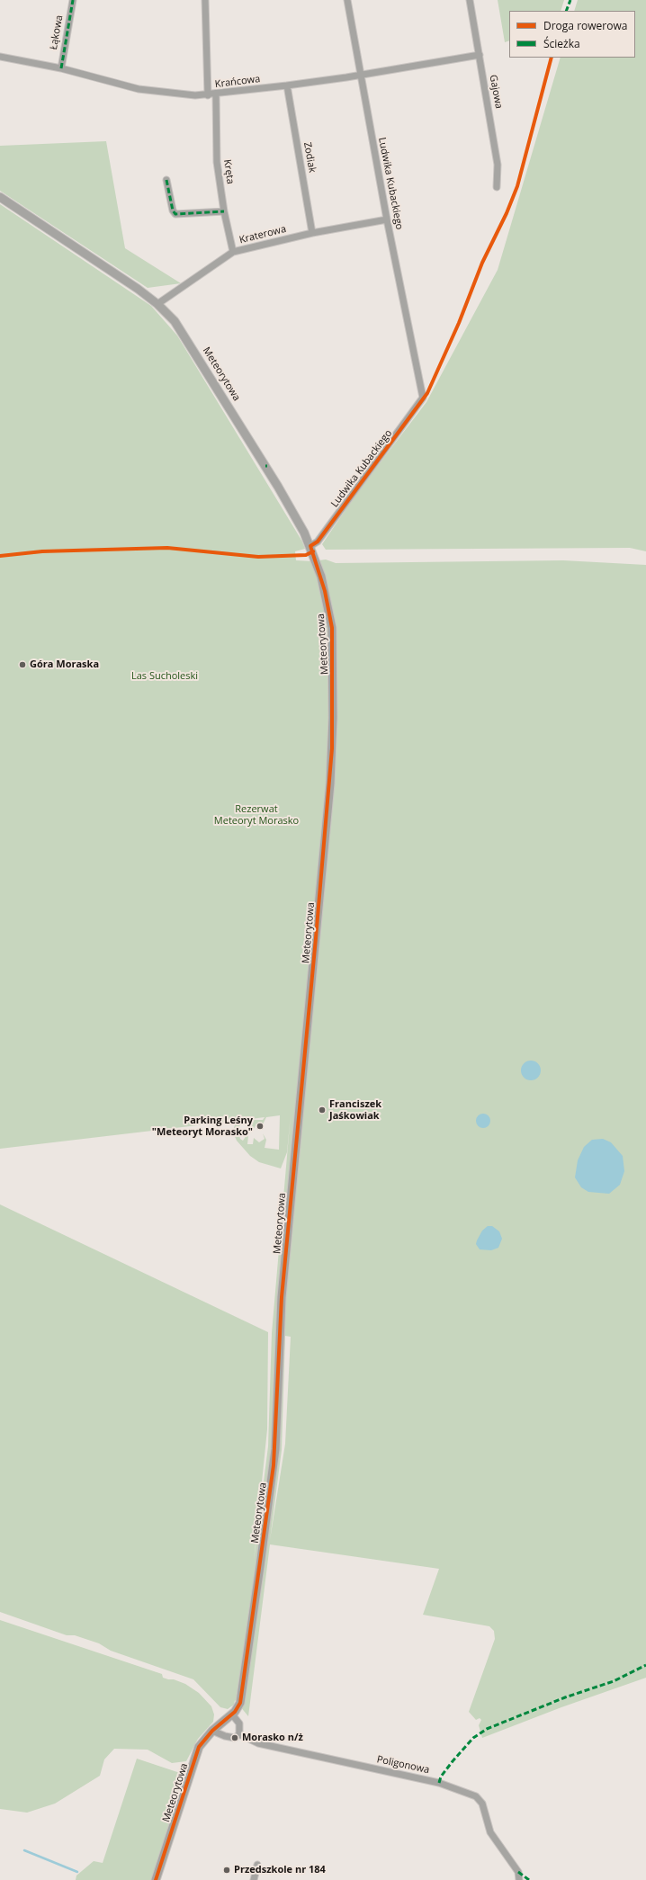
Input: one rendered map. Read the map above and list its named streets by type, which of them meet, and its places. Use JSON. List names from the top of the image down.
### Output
{
  "streets": {
    "street": [
      "Łąkowa",
      "Krańcowa",
      "Gajowa",
      "Zodiak",
      "Kręta",
      "Ludwika Kubackiego",
      "Kraterowa",
      "Meteorytowa",
      "Poligonowa"
    ]
  },
  "crossings": [
    ["Łąkowa", "Krańcowa"],
    ["Krańcowa", "Gajowa"],
    ["Krańcowa", "Zodiak"],
    ["Krańcowa", "Kręta"],
    ["Krańcowa", "Ludwika Kubackiego"],
    ["Zodiak", "Kraterowa"],
    ["Kręta", "Kraterowa"],
    ["Ludwika Kubackiego", "Kraterowa"],
    ["Ludwika Kubackiego", "Meteorytowa"],
    ["Kraterowa", "Meteorytowa"],
    ["Meteorytowa", "Poligonowa"]
  ],
  "parks": ["Las Sucholeski", "Rezerwat Meteoryt Morasko"],
  "places": [
    "Góra Moraska",
    "Franciszek Jaśkowiak",
    "Parking Leśny \"Meteoryt Morasko\"",
    "Morasko n/ż",
    "Przedszkole nr 184"
  ],
  "legend": ["Droga rowerowa", "Ścieżka"]
}
